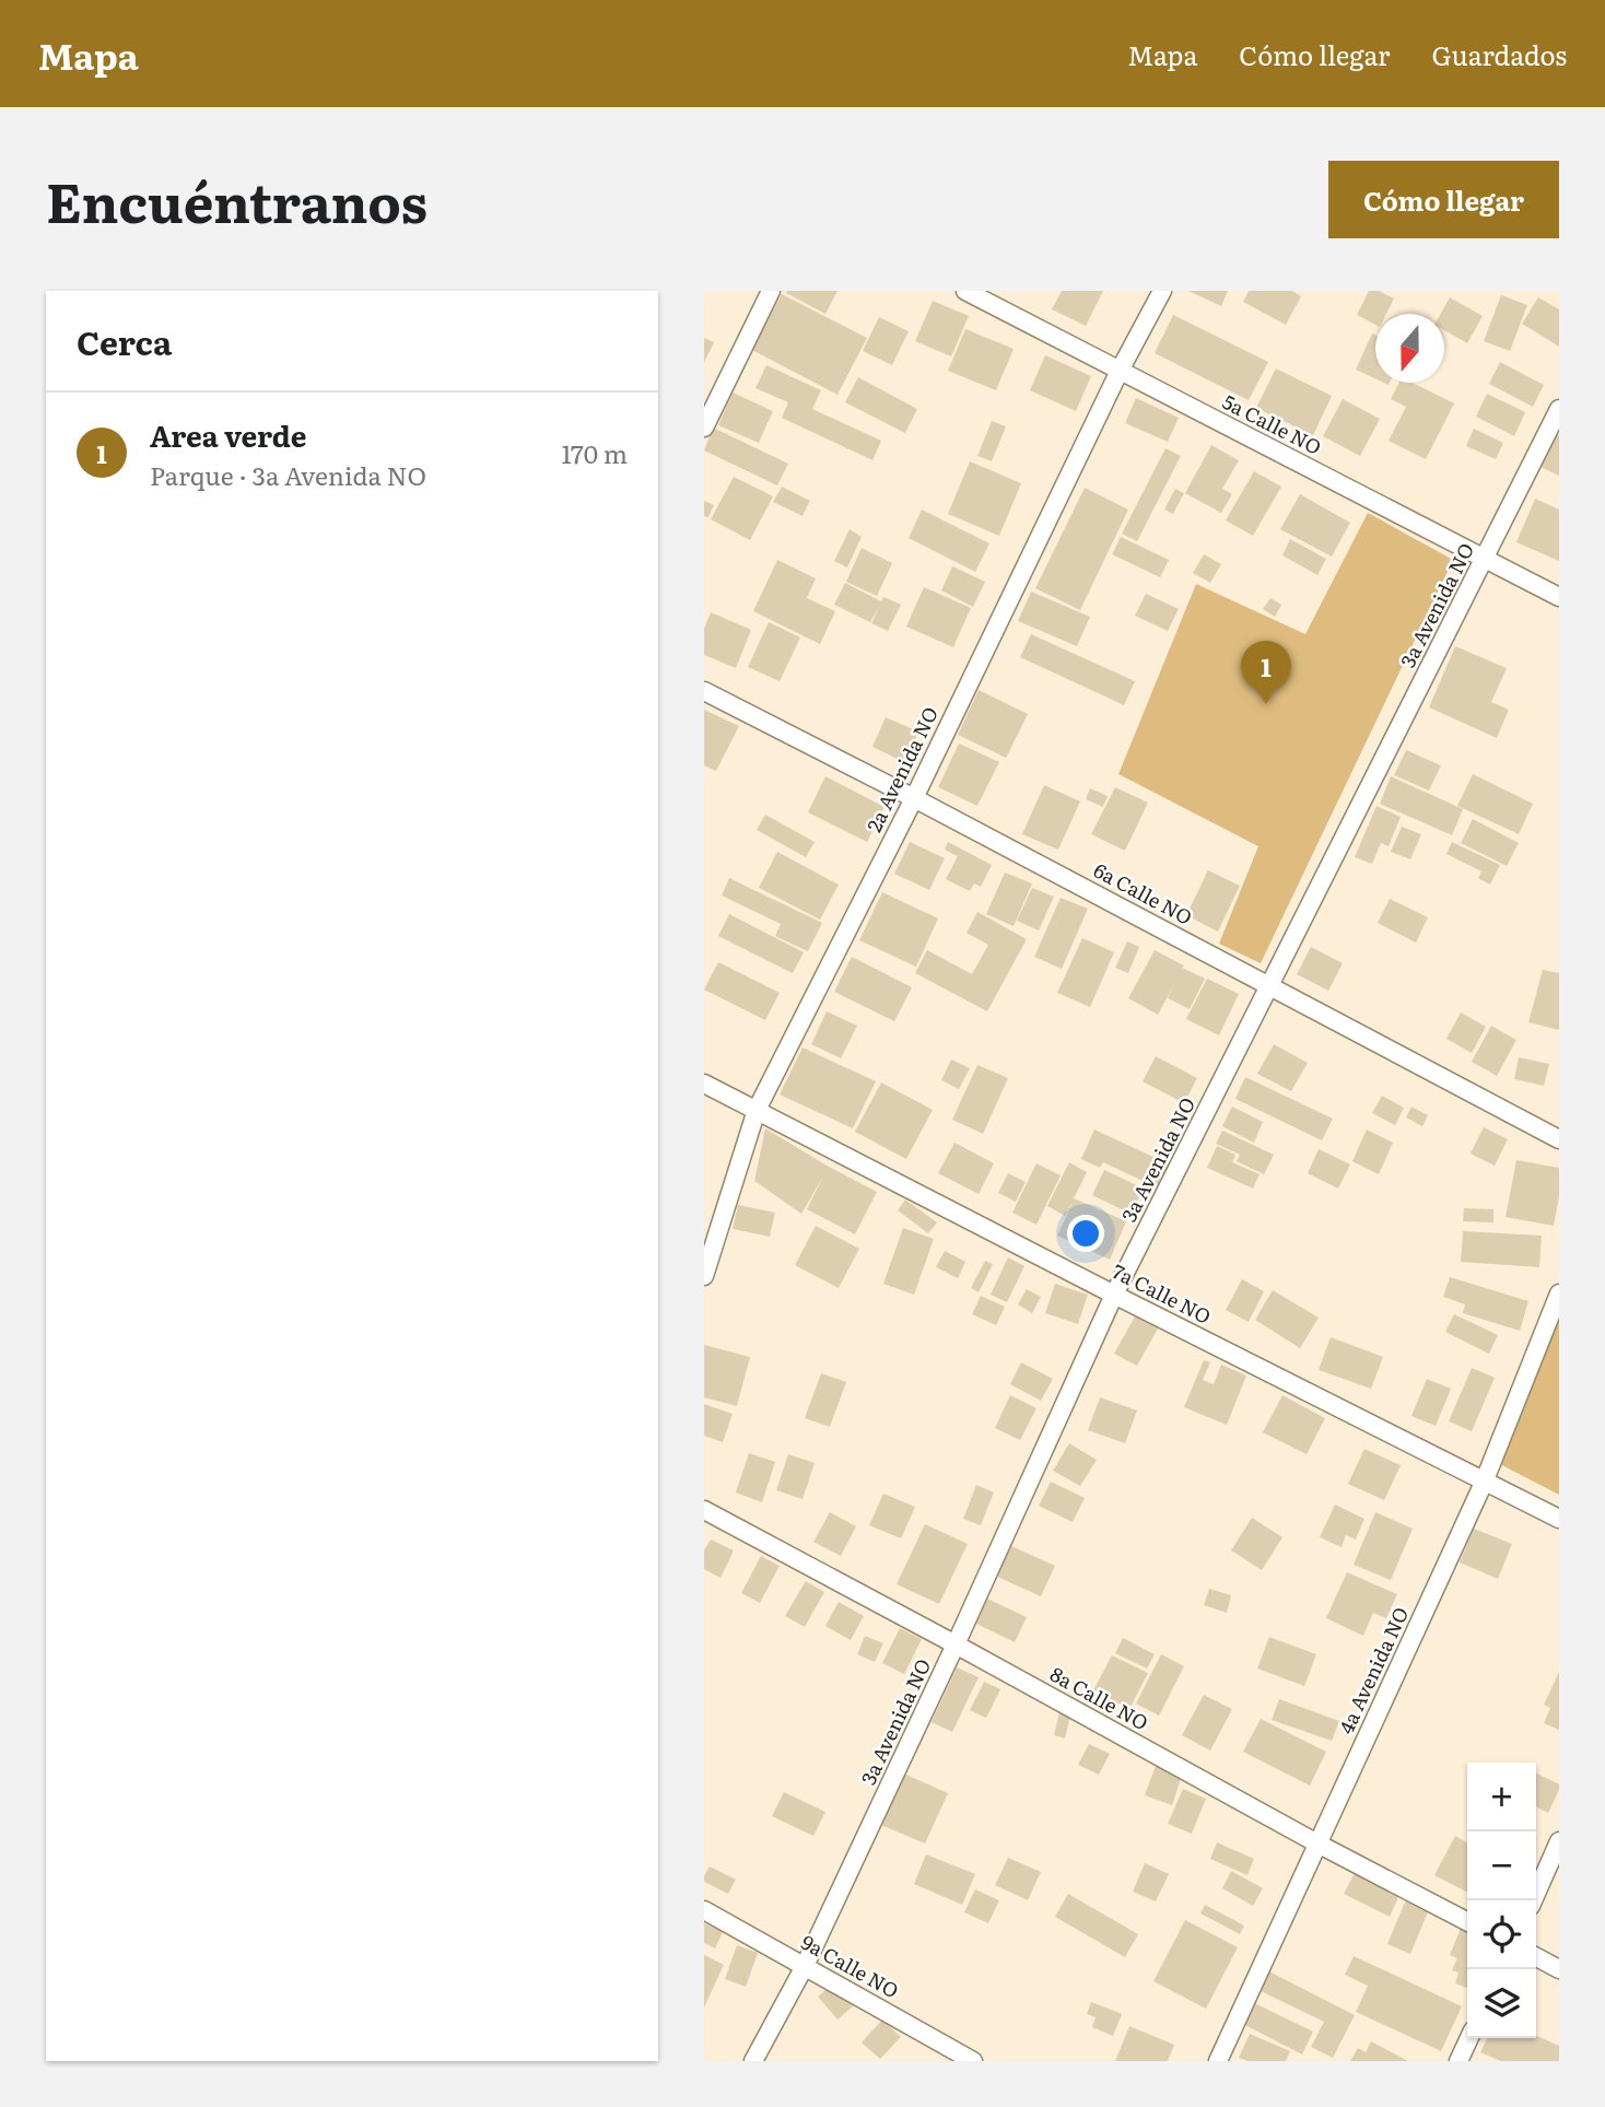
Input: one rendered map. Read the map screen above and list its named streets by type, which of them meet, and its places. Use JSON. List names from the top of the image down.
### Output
{
  "streets": {
    "street": [
      "5a Calle NO",
      "3a Avenida NO",
      "2a Avenida NO",
      "6a Calle NO",
      "7a Calle NO",
      "4a Avenida NO",
      "8a Calle NO",
      "9a Calle NO"
    ]
  },
  "crossings": [
    ["5a Calle NO", "3a Avenida NO"],
    ["5a Calle NO", "2a Avenida NO"],
    ["3a Avenida NO", "6a Calle NO"],
    ["3a Avenida NO", "7a Calle NO"],
    ["3a Avenida NO", "8a Calle NO"],
    ["3a Avenida NO", "9a Calle NO"],
    ["2a Avenida NO", "6a Calle NO"],
    ["2a Avenida NO", "7a Calle NO"],
    ["7a Calle NO", "4a Avenida NO"],
    ["4a Avenida NO", "8a Calle NO"]
  ],
  "north": "bottom",
  "page": {
    "header": "Mapa",
    "nav": ["Mapa", "Cómo llegar", "Guardados"],
    "title": "Encuéntranos",
    "buttons": "Cómo llegar",
    "heading": "Cerca",
    "list": [
      {
        "mark": "1",
        "name": "Area verde",
        "note": "Parque · 3a Avenida NO",
        "value": "170 m"
      }
    ],
    "pins": "1",
    "map_buttons": ["+", "−"]
  }
}
